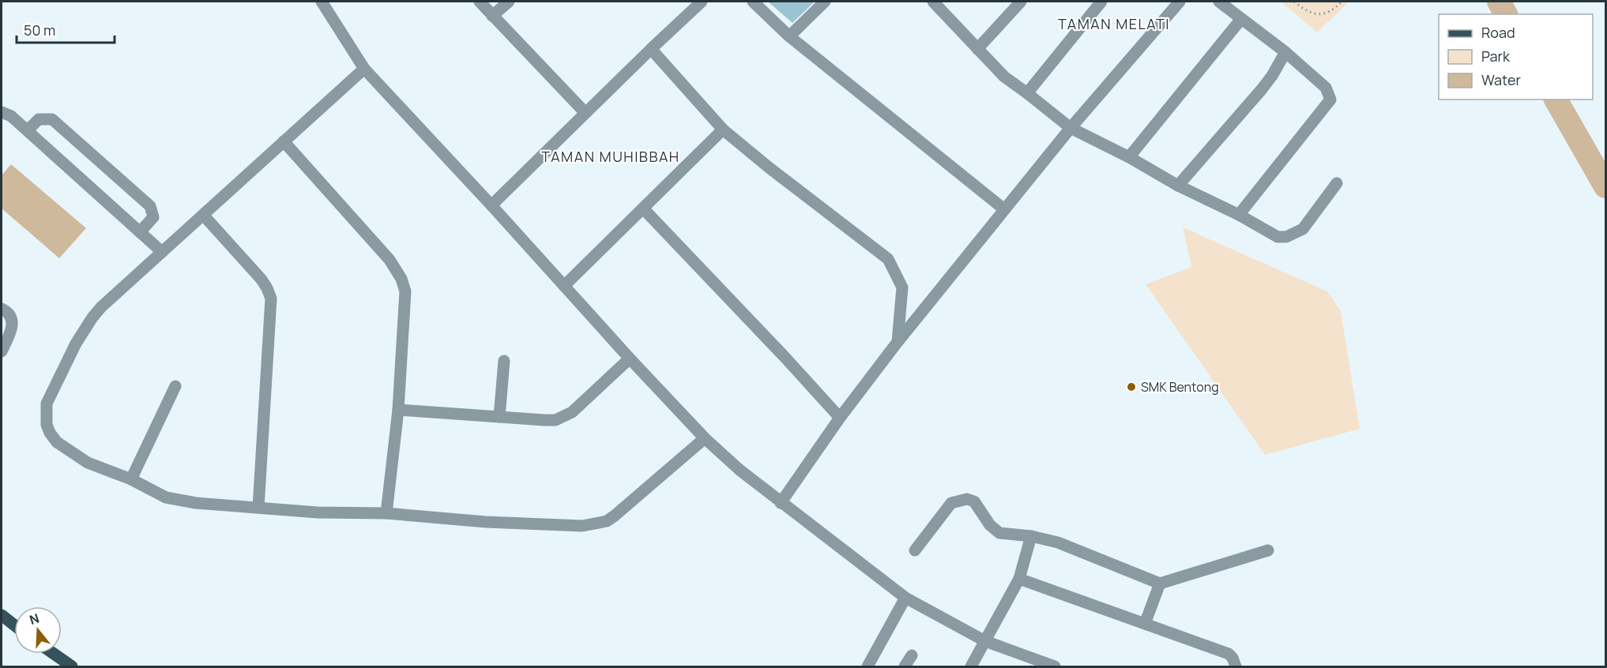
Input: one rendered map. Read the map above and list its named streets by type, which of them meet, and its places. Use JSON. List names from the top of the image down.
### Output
{
  "districts": ["TAMAN MELATI", "TAMAN MUHIBBAH"],
  "places": ["SMK Bentong"],
  "legend": ["Road", "Park", "Water"],
  "scale_bar": "50 m",
  "north": "top"
}
